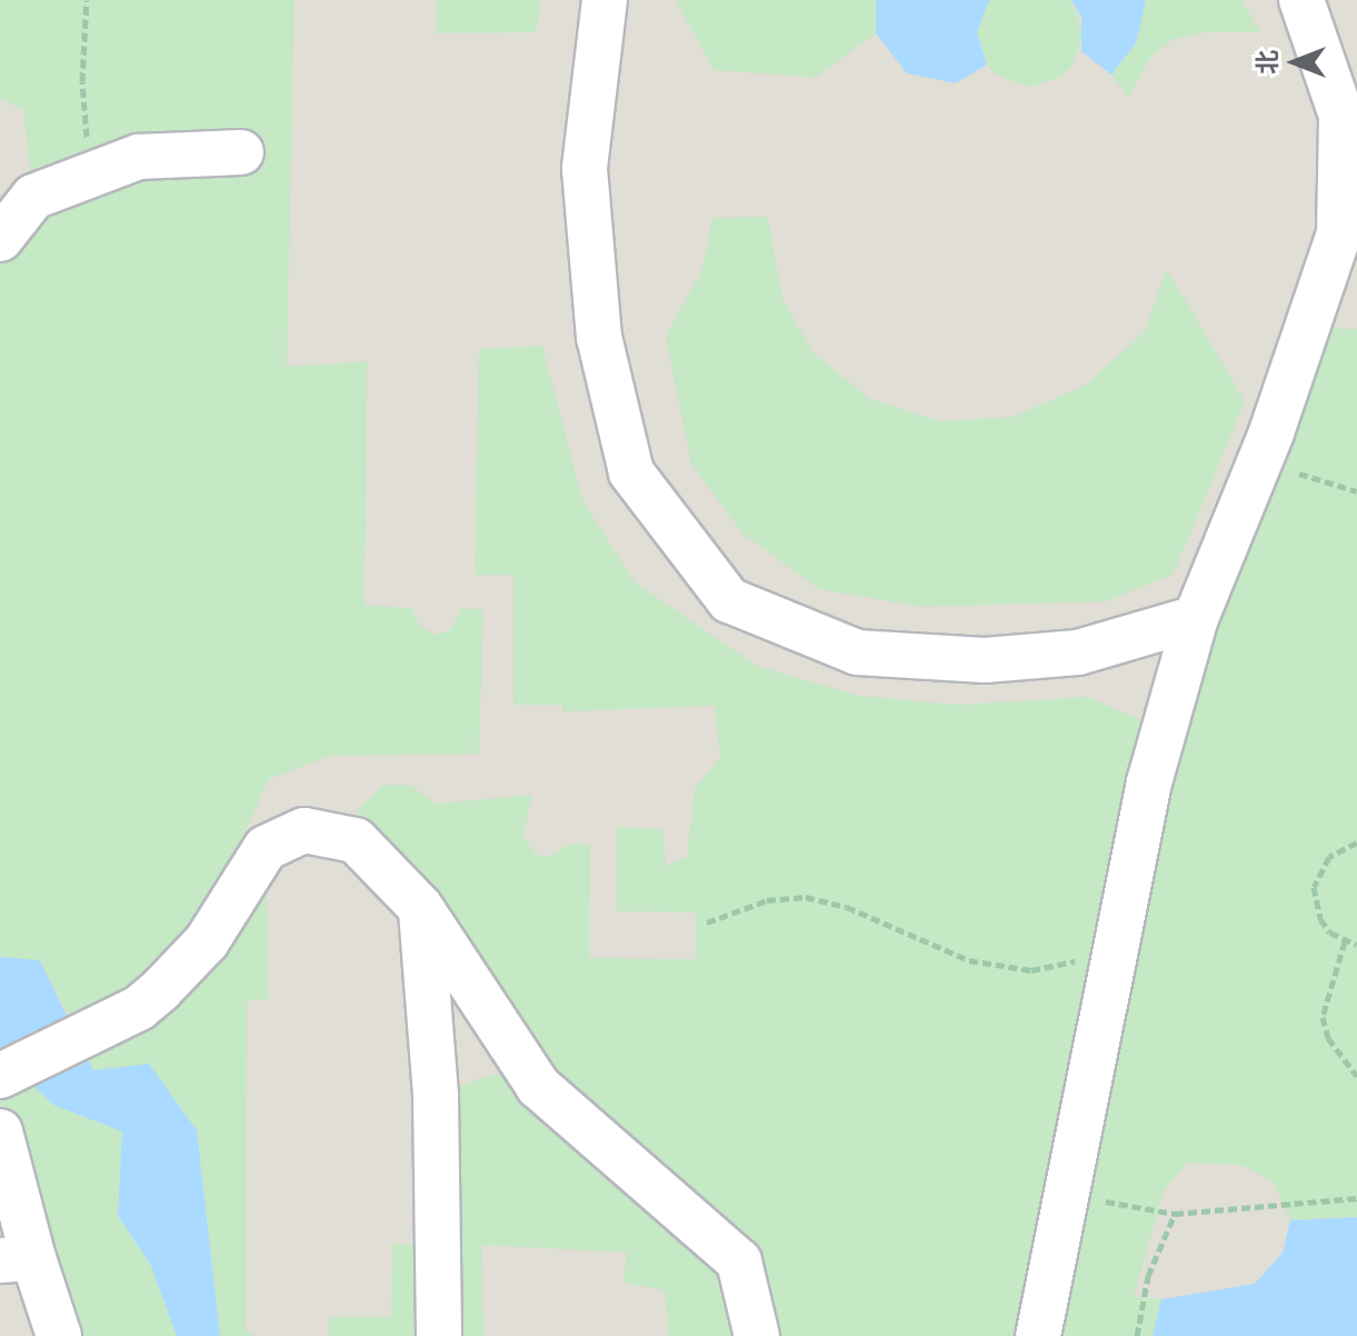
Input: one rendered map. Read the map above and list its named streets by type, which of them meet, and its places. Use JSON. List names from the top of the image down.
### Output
{
  "north": "left"
}
